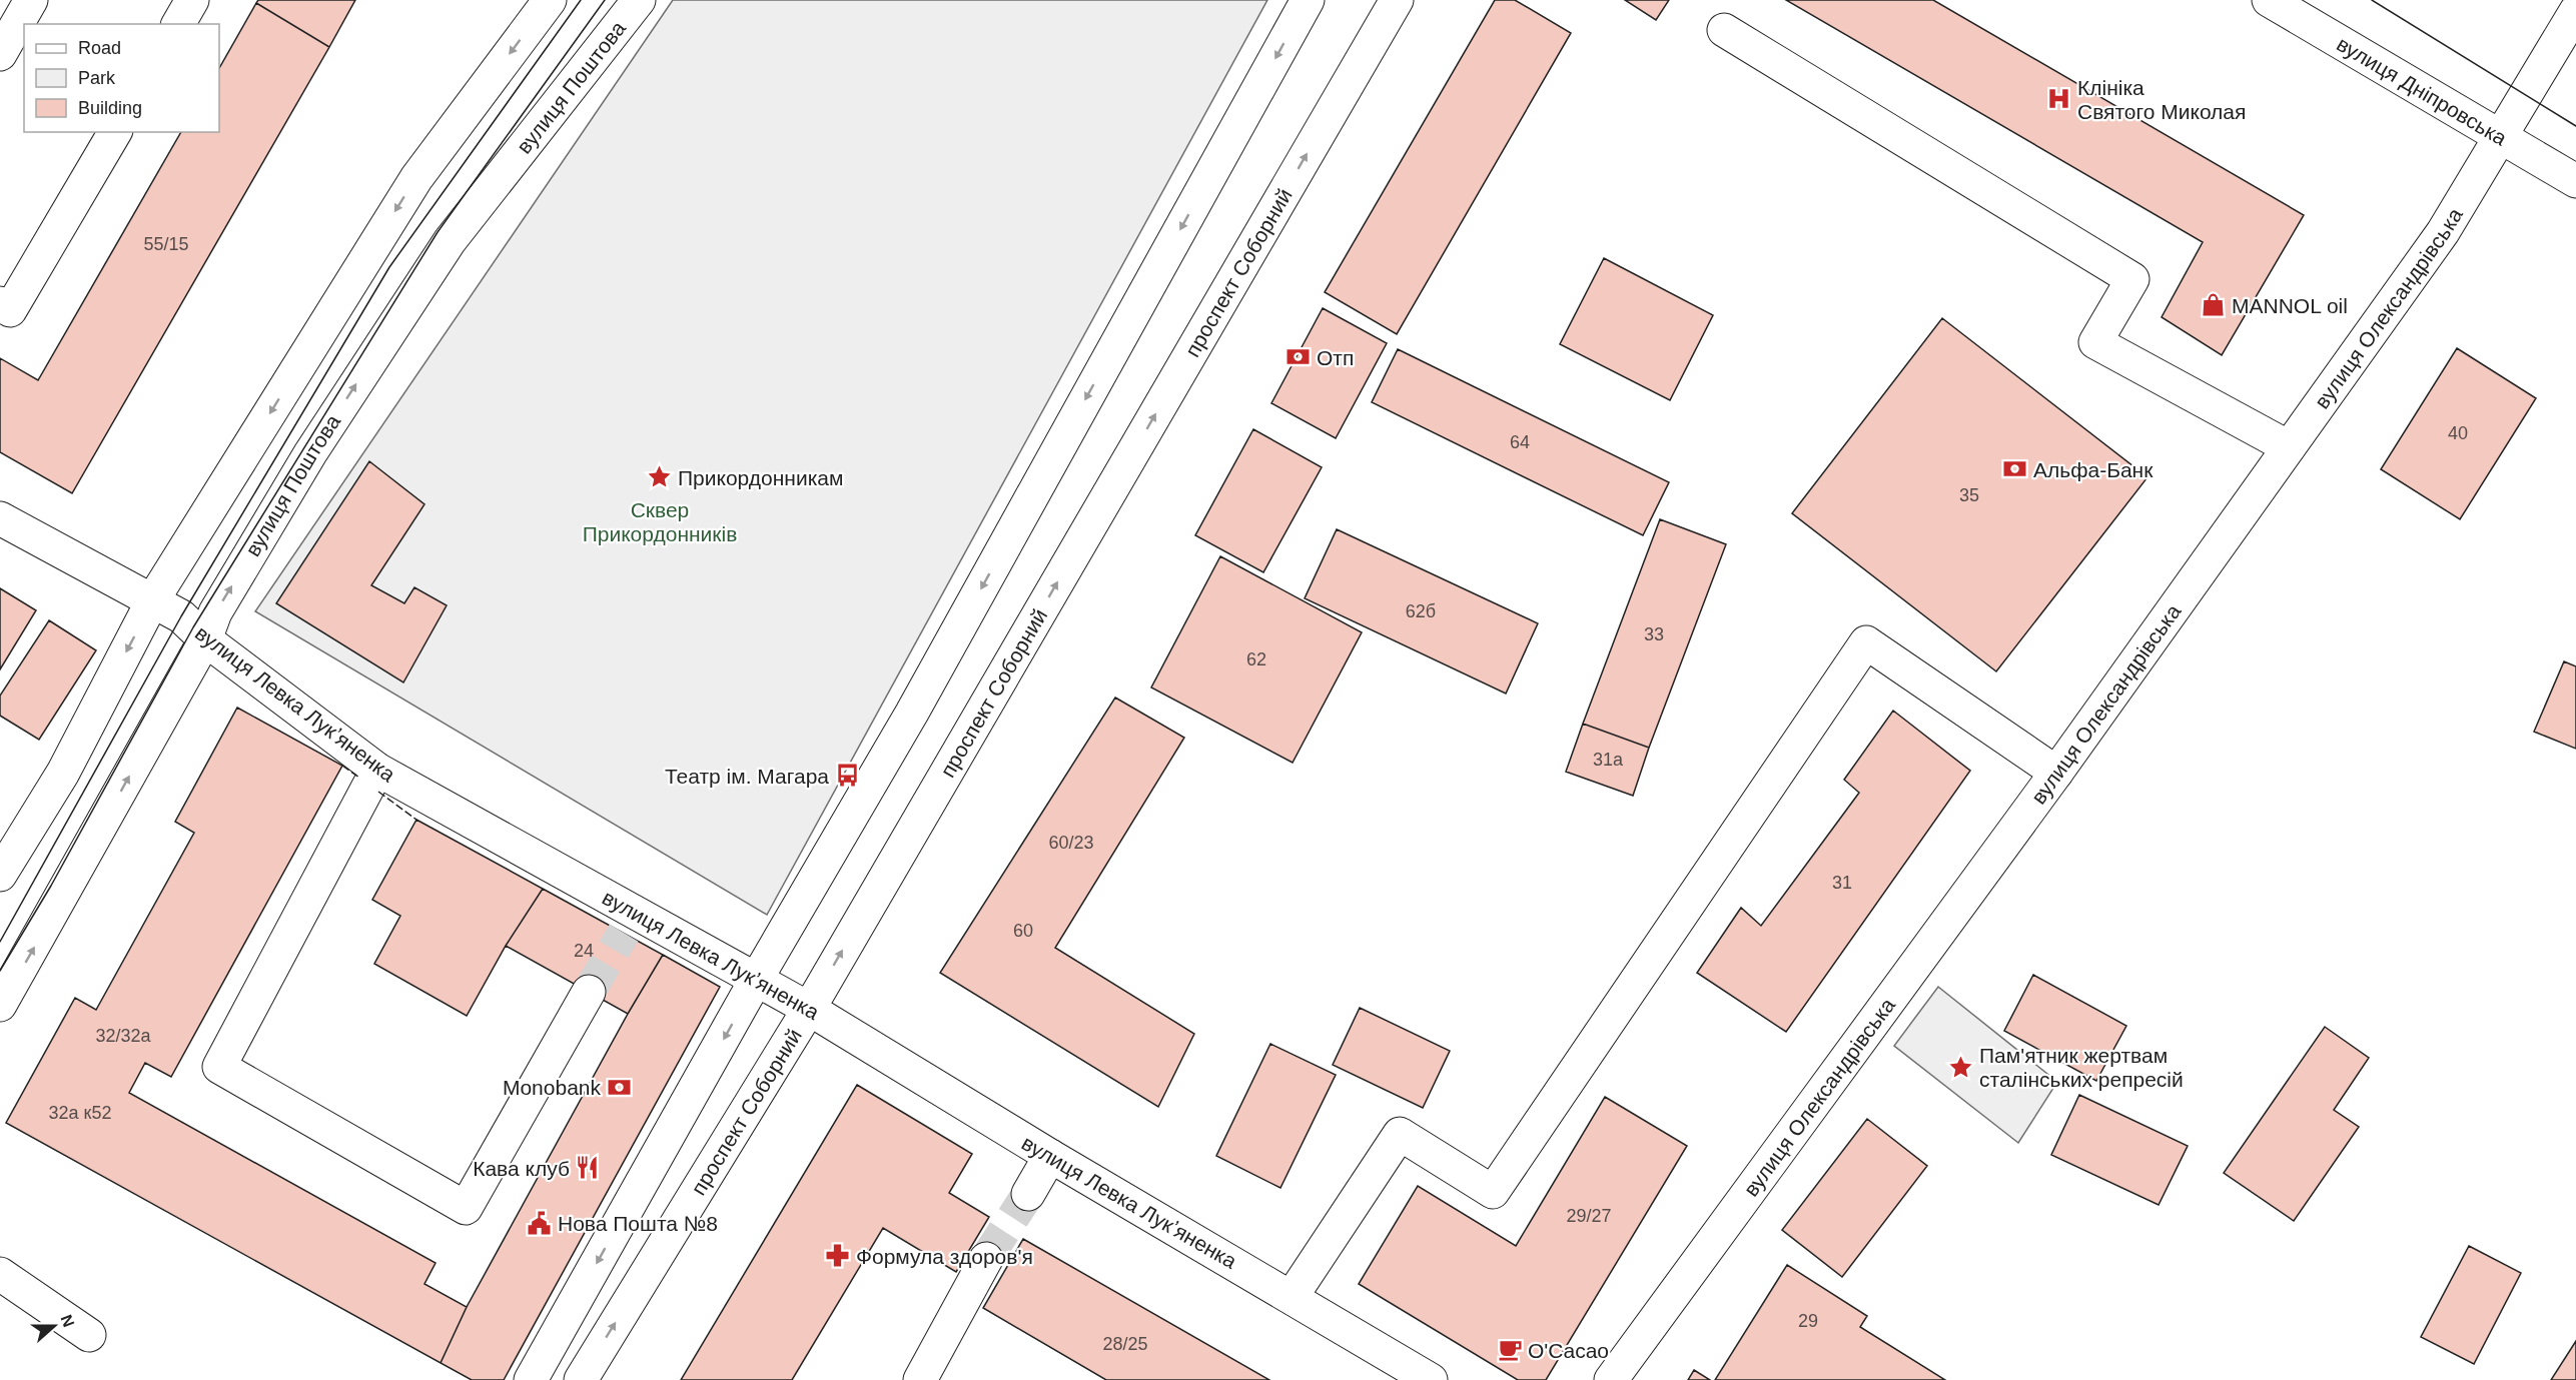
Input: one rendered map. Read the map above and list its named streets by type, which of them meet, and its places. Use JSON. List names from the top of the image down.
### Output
{
  "streets": {
    "street": [
      "вулиця Поштова",
      "вулиця Дніпровська",
      "проспект Соборний",
      "вулиця Олександрівська",
      "вулиця Левка Лукʼяненка"
    ]
  },
  "crossings": [
    ["вулиця Поштова", "вулиця Левка Лукʼяненка"],
    ["вулиця Дніпровська", "вулиця Олександрівська"],
    ["проспект Соборний", "вулиця Левка Лукʼяненка"]
  ],
  "parks": ["Сквер Прикордонників"],
  "places": {
    "hospital": ["Клініка Святого Миколая"],
    "shop": ["MANNOL oil"],
    "bank": ["Отп", "Альфа-Банк", "Monobank"],
    "place": ["Прикордонникам", "Пам'ятник жертвам сталінських репресій"],
    "bus stop": ["Театр ім. Магара"],
    "restaurant": ["Кава клуб"],
    "public building": ["Нова Пошта №8"],
    "pharmacy": ["Формула здоров'я"],
    "cafe": ["O'Cacao"]
  },
  "house_numbers": [
    "55/15",
    "40",
    "64",
    "35",
    "62б",
    "33",
    "62",
    "31а",
    "60/23",
    "31",
    "60",
    "24",
    "32/32а",
    "32а к52",
    "29/27",
    "29",
    "28/25"
  ],
  "legend": ["Road", "Park", "Building"],
  "north": "right"
}
